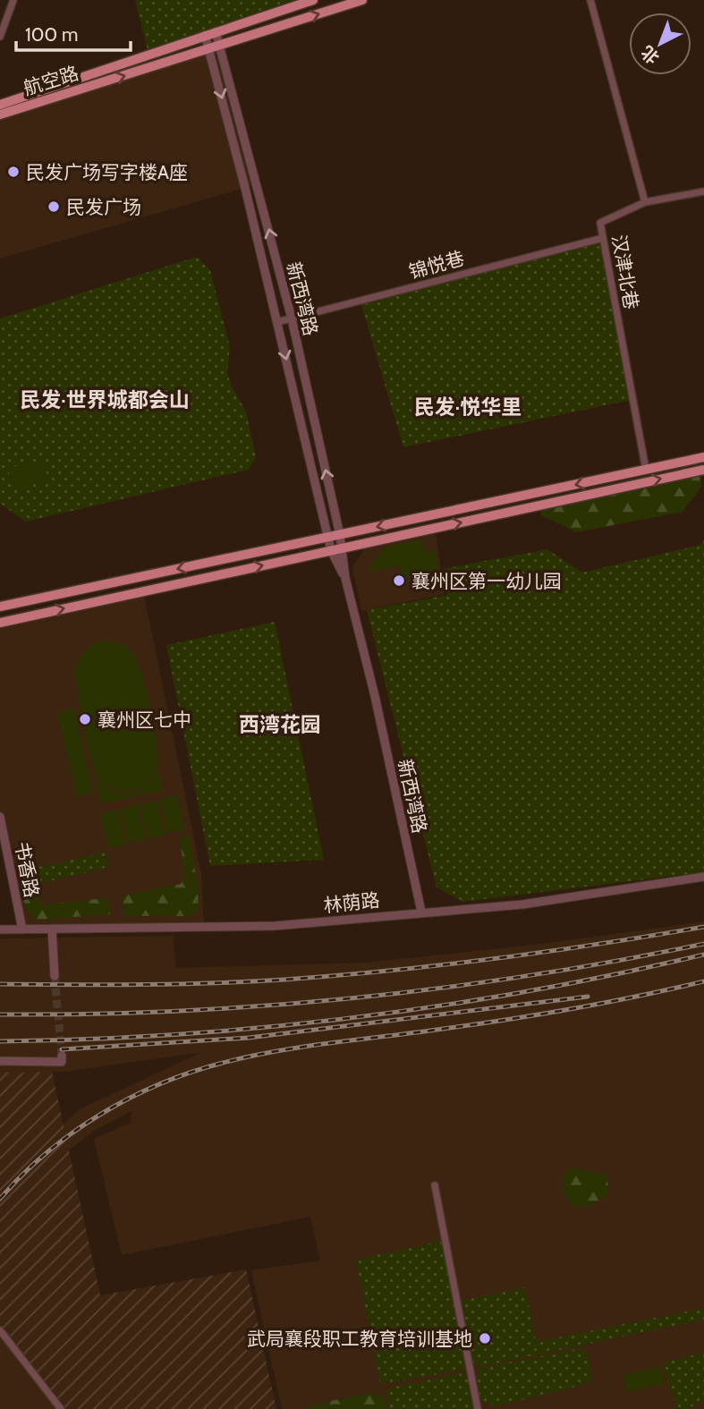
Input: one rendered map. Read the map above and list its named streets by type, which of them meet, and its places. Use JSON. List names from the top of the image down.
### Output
{
  "streets": {
    "main road": ["航空路"],
    "street": [
      "锦悦巷",
      "汉津北巷",
      "新西湾路",
      "书香路",
      "林荫路"
    ]
  },
  "crossings": [
    ["航空路", "新西湾路"],
    ["锦悦巷", "汉津北巷"],
    ["锦悦巷", "新西湾路"],
    ["新西湾路", "林荫路"],
    ["书香路", "林荫路"]
  ],
  "districts": ["民发·世界城都会山", "民发·悦华里", "西湾花园"],
  "places": [
    "民发广场写字楼A座",
    "民发广场",
    "襄州区第一幼儿园",
    "襄州区七中",
    "武局襄段职工教育培训基地"
  ],
  "scale_bar": "100 m",
  "north": "bottom left"
}
